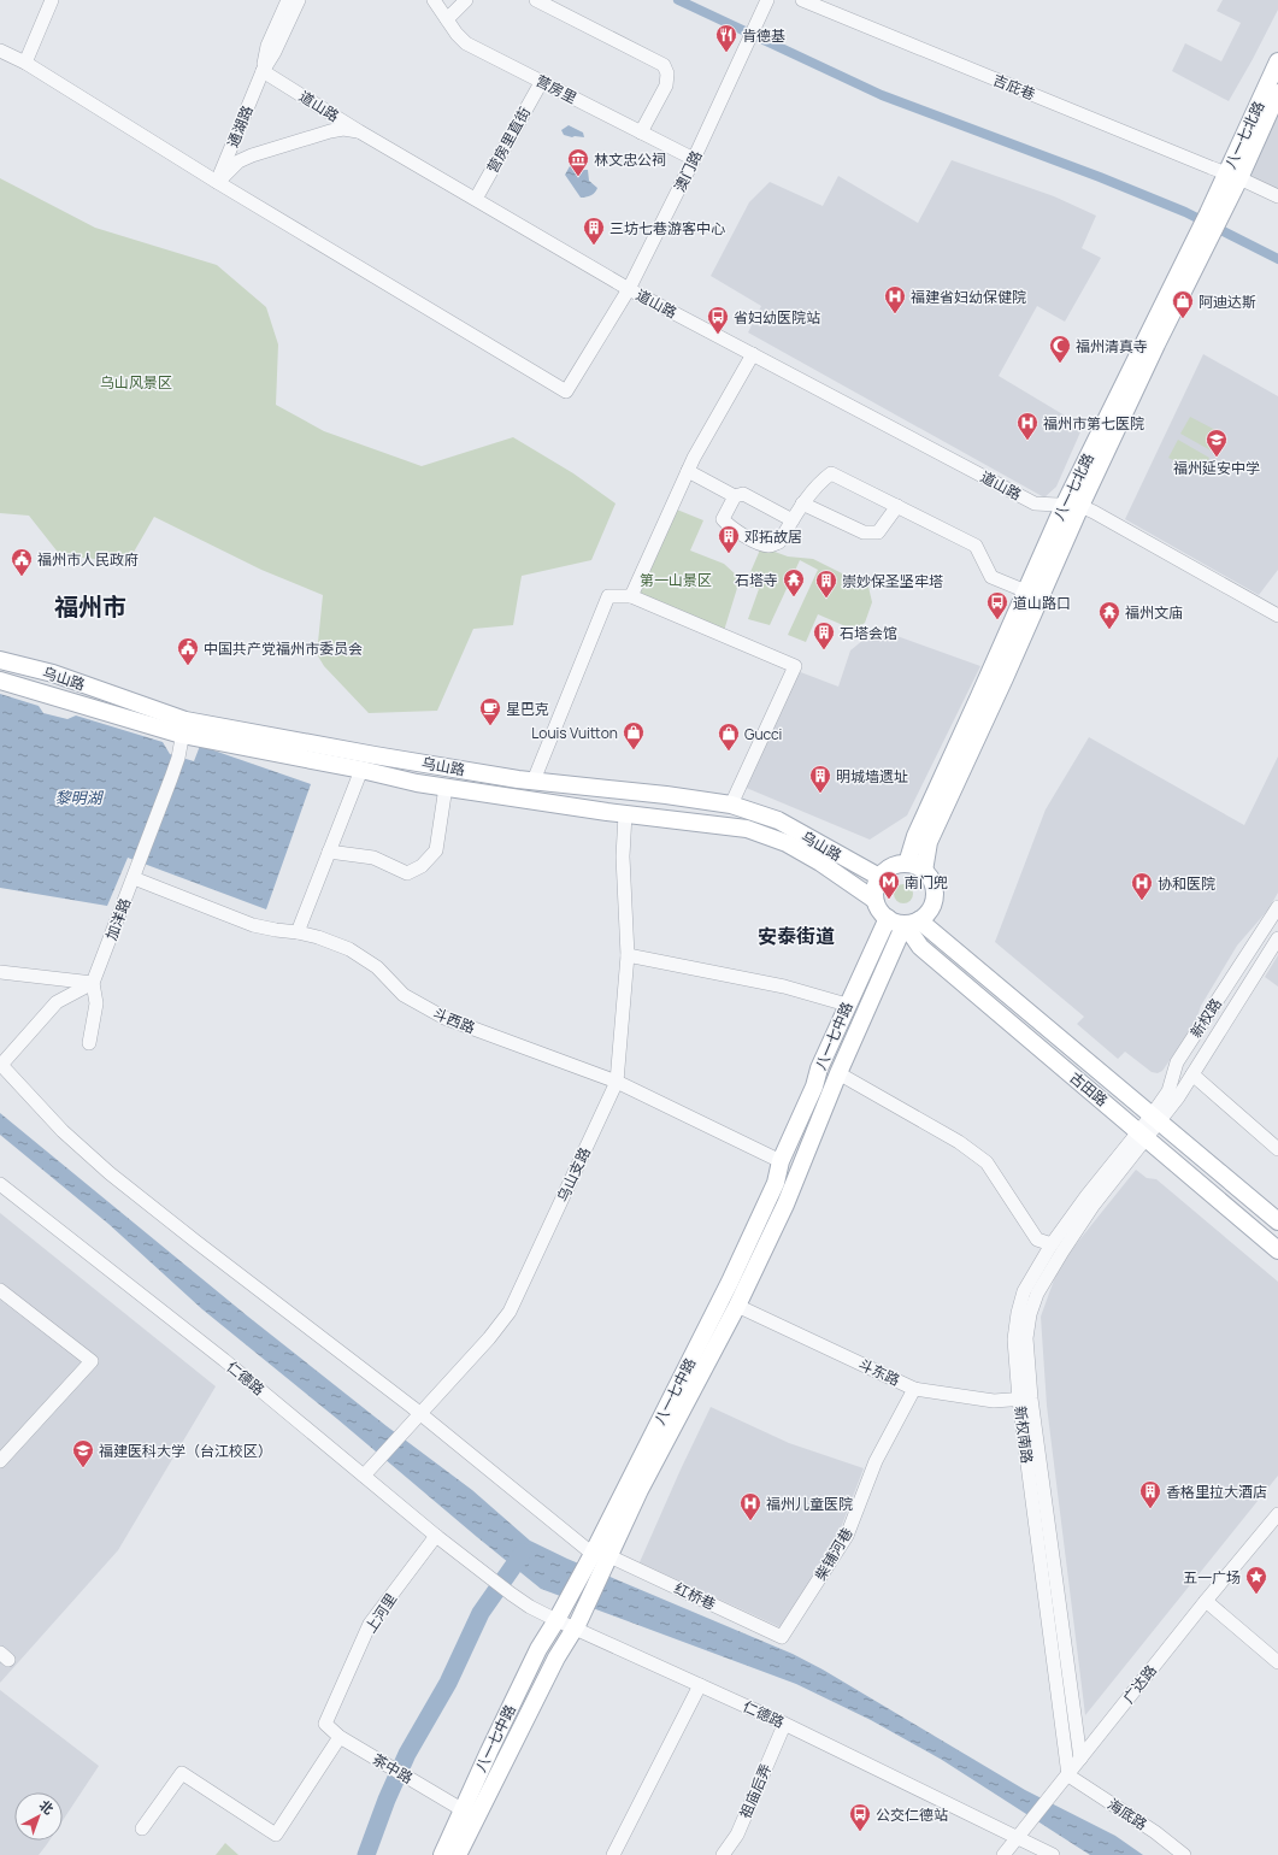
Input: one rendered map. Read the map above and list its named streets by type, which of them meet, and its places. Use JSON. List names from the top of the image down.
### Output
{
  "streets": {
    "main road": [
      "八一七北路",
      "乌山路",
      "八一七中路",
      "古田路"
    ],
    "street": [
      "吉庇巷",
      "营房里",
      "道山路",
      "通湖路",
      "营房里直街",
      "澳门路",
      "加洋路",
      "新权路",
      "斗西路",
      "乌山支路",
      "斗东路",
      "仁德路",
      "新权南路",
      "柴铺河巷",
      "红桥巷",
      "上河里",
      "广达路",
      "茶中路",
      "祖庙后弄",
      "海底路"
    ]
  },
  "crossings": [
    ["吉庇巷", "八一七北路"],
    ["营房里", "营房里直街"],
    ["营房里", "澳门路"],
    ["道山路", "通湖路"],
    ["道山路", "八一七北路"],
    ["道山路", "营房里直街"],
    ["道山路", "澳门路"],
    ["通湖路", "澳门路"],
    ["八一七北路", "乌山路"],
    ["八一七北路", "八一七中路"],
    ["八一七北路", "古田路"],
    ["乌山路", "加洋路"],
    ["乌山路", "八一七中路"],
    ["乌山路", "古田路"],
    ["乌山路", "乌山支路"],
    ["加洋路", "斗西路"],
    ["新权路", "古田路"],
    ["新权路", "新权南路"],
    ["斗西路", "八一七中路"],
    ["斗西路", "乌山支路"],
    ["八一七中路", "古田路"],
    ["八一七中路", "斗东路"],
    ["八一七中路", "仁德路"],
    ["八一七中路", "红桥巷"],
    ["八一七中路", "茶中路"],
    ["古田路", "新权南路"],
    ["乌山支路", "仁德路"],
    ["乌山支路", "红桥巷"],
    ["斗东路", "新权南路"],
    ["斗东路", "柴铺河巷"],
    ["仁德路", "上河里"],
    ["仁德路", "广达路"],
    ["仁德路", "祖庙后弄"],
    ["新权南路", "广达路"],
    ["新权南路", "海底路"],
    ["柴铺河巷", "红桥巷"],
    ["上河里", "茶中路"],
    ["广达路", "海底路"]
  ],
  "districts": ["福州市", "安泰街道"],
  "water": ["黎明湖"],
  "parks": ["乌山风景区", "第一山景区"],
  "places": {
    "restaurant": ["肯德基"],
    "museum": ["林文忠公祠"],
    "building": [
      "三坊七巷游客中心",
      "邓拓故居",
      "崇妙保圣坚牢塔",
      "石塔会馆",
      "明城墙遗址",
      "香格里拉大酒店"
    ],
    "hospital": [
      "福建省妇幼保健院",
      "福州市第七医院",
      "协和医院",
      "福州儿童医院"
    ],
    "shop": ["阿迪达斯", "Louis Vuitton", "Gucci"],
    "bus stop": ["省妇幼医院站", "道山路口", "公交仁德站"],
    "mosque": ["福州清真寺"],
    "school or university": ["福州延安中学", "福建医科大学（台江校区）"],
    "public building": ["福州市人民政府", "中国共产党福州市委员会"],
    "temple": ["石塔寺", "福州文庙"],
    "cafe": ["星巴克"],
    "metro station": ["南门兜"],
    "place": ["五一广场"]
  },
  "north": "top right"
}
